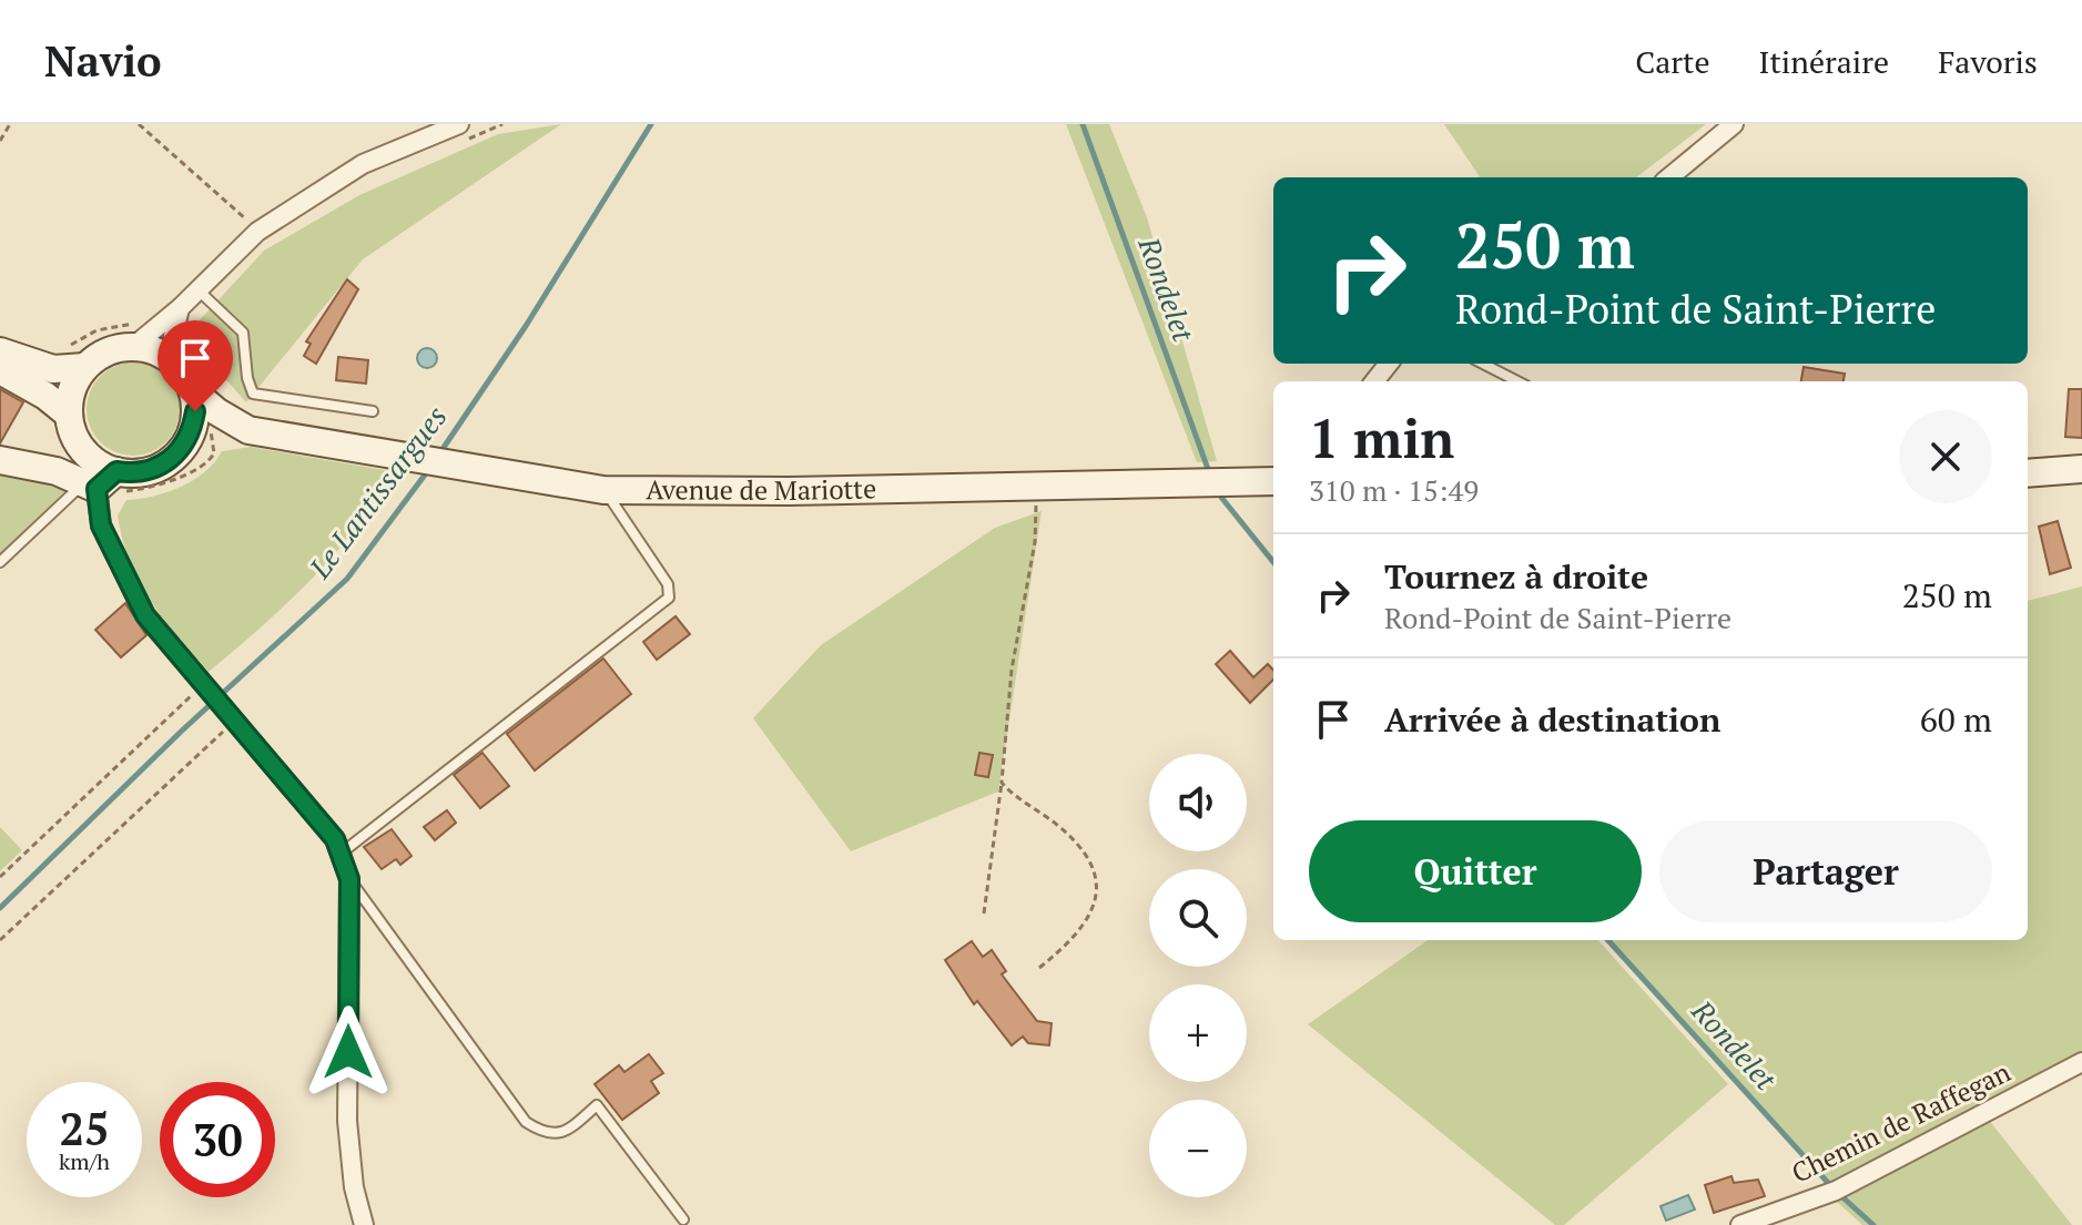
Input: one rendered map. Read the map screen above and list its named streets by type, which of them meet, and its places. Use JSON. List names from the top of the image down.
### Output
{
  "streets": {
    "main road": ["Avenue de Mariotte"],
    "street": ["Chemin de Raffegan"]
  },
  "water": ["Rondelet", "Le Lantissargues"],
  "page": {
    "header": "Navio",
    "nav": ["Carte", "Itinéraire", "Favoris"],
    "turn": ["250 m", "Rond-Point de Saint-Pierre"],
    "heading": ["1 min", "310 m · 15:49"],
    "list": [
      {
        "name": "Tournez à droite",
        "note": "Rond-Point de Saint-Pierre",
        "value": "250 m"
      },
      {
        "name": "Arrivée à destination",
        "value": "60 m"
      }
    ],
    "map_buttons": ["+", "−"],
    "buttons": ["Quitter", "Partager"],
    "speed": "25 km/h",
    "limit": "30"
  }
}
